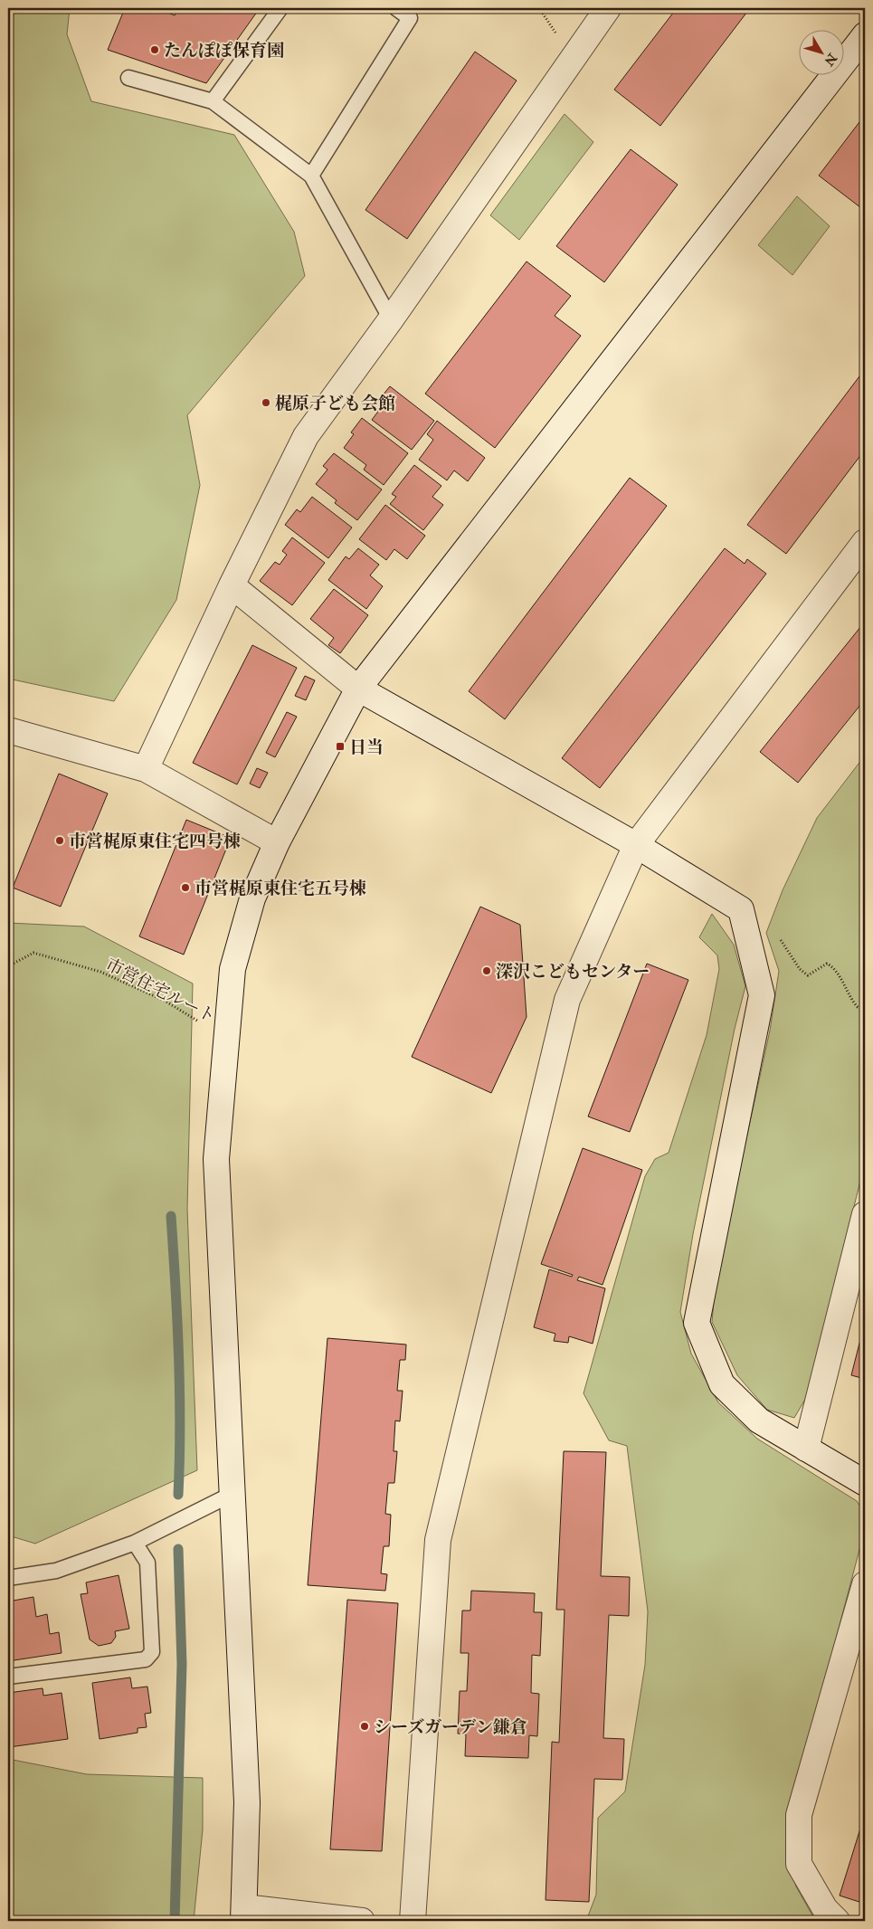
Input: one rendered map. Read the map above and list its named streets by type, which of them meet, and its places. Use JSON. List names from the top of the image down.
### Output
{
  "streets": {
    "path": ["市営住宅ルート"]
  },
  "places": {
    "other": [
      "たんぽぽ保育園",
      "梶原子ども会館",
      "市営梶原東住宅四号棟",
      "市営梶原東住宅五号棟",
      "深沢こどもセンター",
      "シーズガーデン鎌倉"
    ],
    "transit": ["日当"]
  },
  "north": "bottom right"
}
